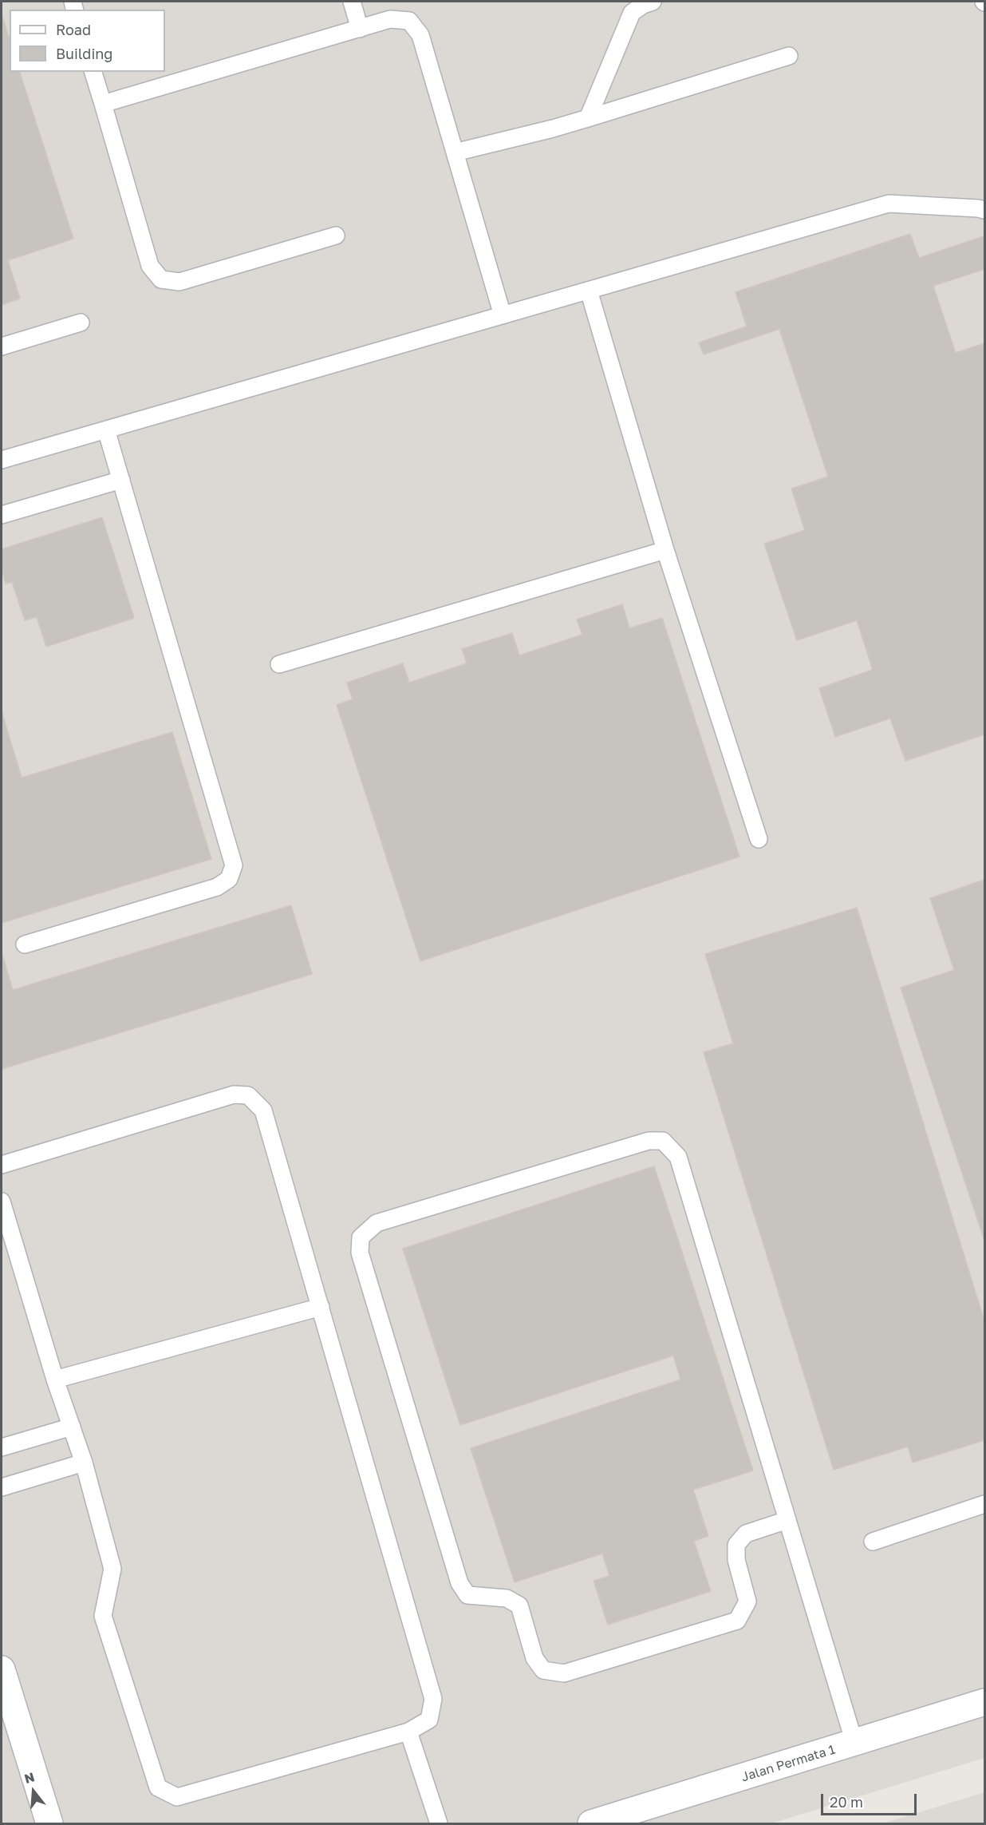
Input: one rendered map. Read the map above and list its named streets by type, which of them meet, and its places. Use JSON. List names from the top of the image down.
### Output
{
  "streets": {
    "street": ["Jalan Permata 1"]
  },
  "legend": ["Road", "Building"],
  "scale_bar": "20 m",
  "north": "top"
}
